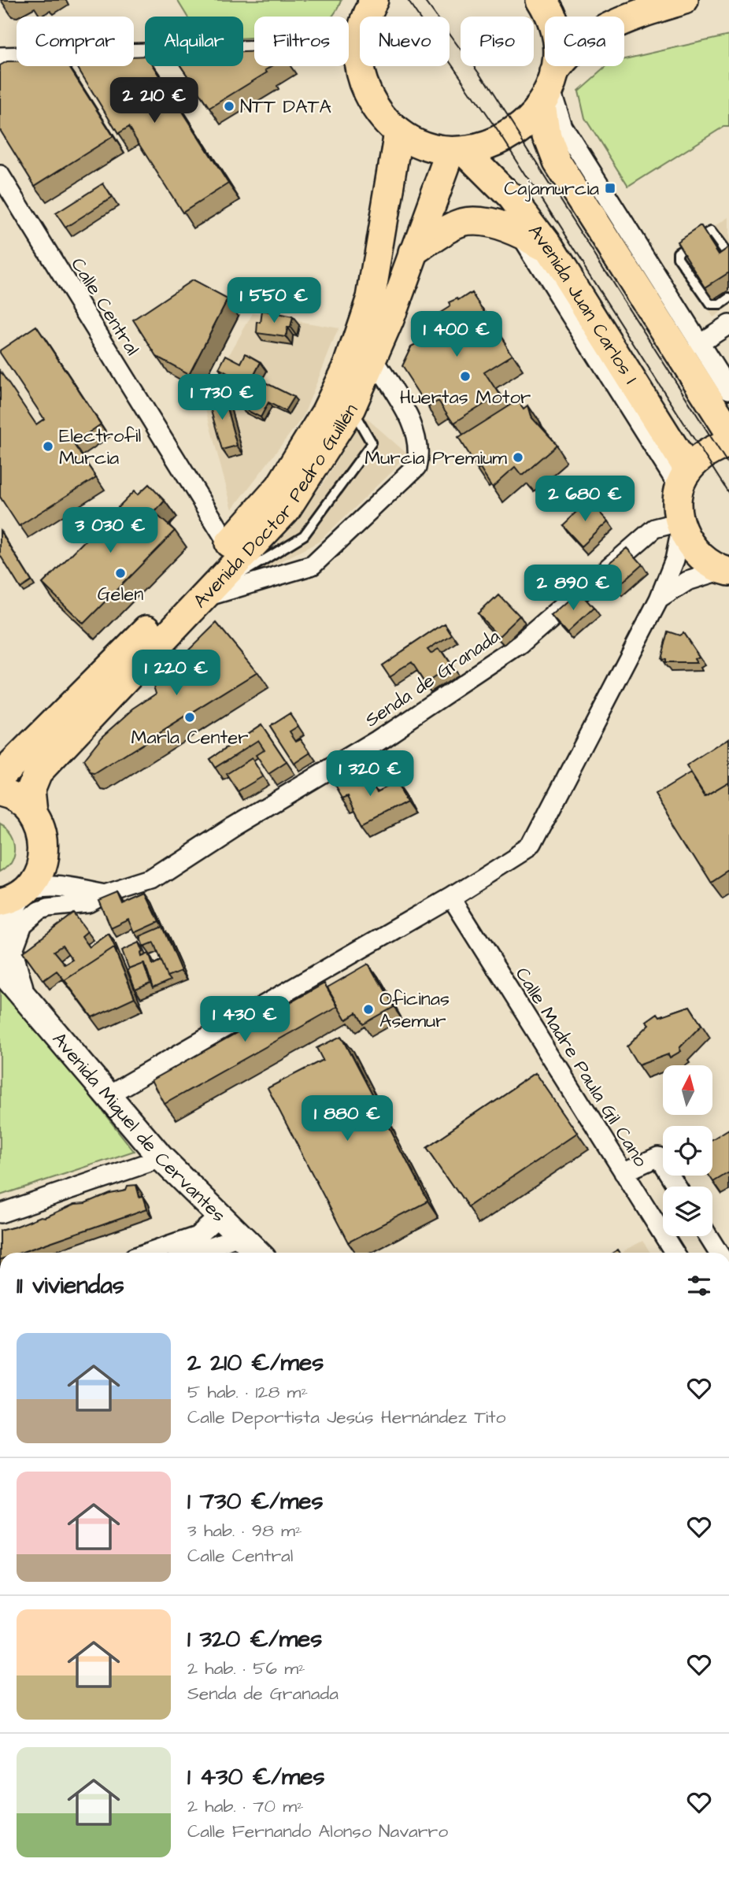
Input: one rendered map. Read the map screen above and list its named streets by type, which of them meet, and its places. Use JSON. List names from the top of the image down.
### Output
{
  "streets": {
    "main road": ["Avenida Juan Carlos I", "Avenida Doctor Pedro Guillén", "Avenida Miguel de Cervantes"],
    "street": ["Calle Central", "Senda de Granada", "Calle Madre Paula Gil Cano"]
  },
  "crossings": [
    ["Avenida Juan Carlos I", "Avenida Doctor Pedro Guillén"],
    ["Calle Central", "Avenida Doctor Pedro Guillén"],
    ["Senda de Granada", "Avenida Miguel de Cervantes"]
  ],
  "places": {
    "other": [
      "NTT DATA",
      "Huertas Motor",
      "Electrofil Murcia",
      "Murcia Premium",
      "Gelen",
      "Marla Center",
      "Oficinas Asemur"
    ],
    "transit": ["Cajamurcia"]
  },
  "north": "top",
  "page": {
    "chip": [
      "Comprar",
      "Alquilar",
      "Filtros",
      "Nuevo",
      "Piso",
      "Casa"
    ],
    "price": [
      "2 210 €",
      "1 550 €",
      "1 400 €",
      "1 730 €",
      "2 680 €",
      "3 030 €",
      "2 890 €",
      "1 220 €",
      "1 320 €",
      "1 430 €",
      "1 880 €"
    ],
    "heading": "11 viviendas",
    "list": [
      {
        "name": "2 210 €/mes",
        "note": "5 hab. · 128 m² · Calle Deportista Jesús Hernández Tito"
      },
      {
        "name": "1 730 €/mes",
        "note": "3 hab. · 98 m² · Calle Central"
      },
      {
        "name": "1 320 €/mes",
        "note": "2 hab. · 56 m² · Senda de Granada"
      },
      {
        "name": "1 430 €/mes",
        "note": "2 hab. · 70 m² · Calle Fernando Alonso Navarro"
      }
    ]
  }
}
